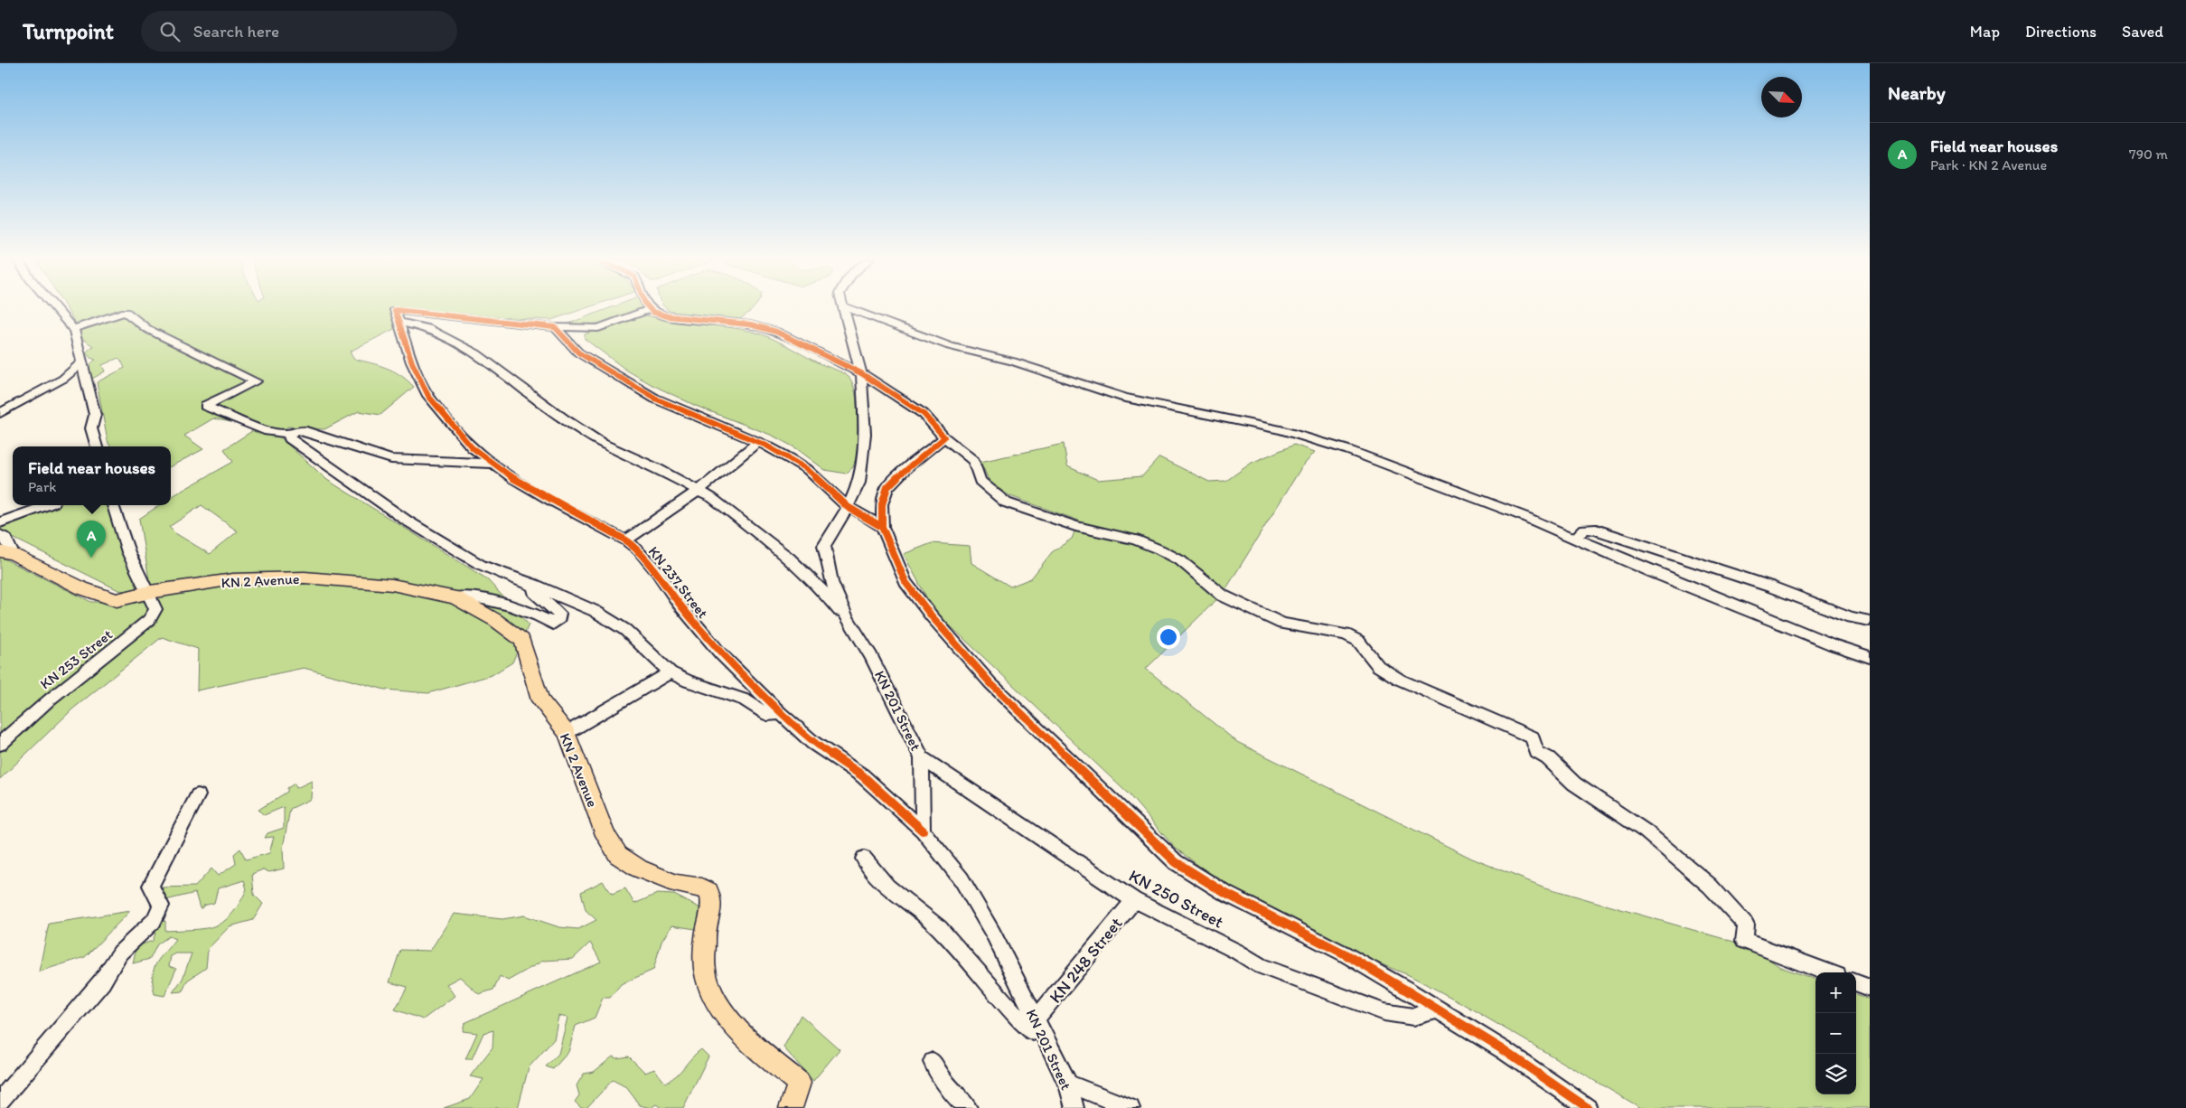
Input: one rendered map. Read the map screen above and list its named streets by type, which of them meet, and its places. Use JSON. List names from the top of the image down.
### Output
{
  "streets": {
    "main road": ["KN 2 Avenue"],
    "street": [
      "KN 237 Street",
      "KN 253 Street",
      "KN 201 Street",
      "KN 250 Street",
      "KN 248 Street"
    ]
  },
  "crossings": [
    ["KN 2 Avenue", "KN 253 Street"],
    ["KN 237 Street", "KN 201 Street"],
    ["KN 201 Street", "KN 250 Street"],
    ["KN 201 Street", "KN 248 Street"],
    ["KN 250 Street", "KN 248 Street"]
  ],
  "north": "bottom right",
  "page": {
    "header": "Turnpoint",
    "search": "Search here",
    "nav": ["Map", "Directions", "Saved"],
    "heading": "Nearby",
    "list": [
      {
        "mark": "A",
        "name": "Field near houses",
        "note": "Park · KN 2 Avenue",
        "value": "790 m"
      }
    ],
    "popup": ["Field near houses", "Park"],
    "pins": "A",
    "map_buttons": ["+", "−"]
  }
}
